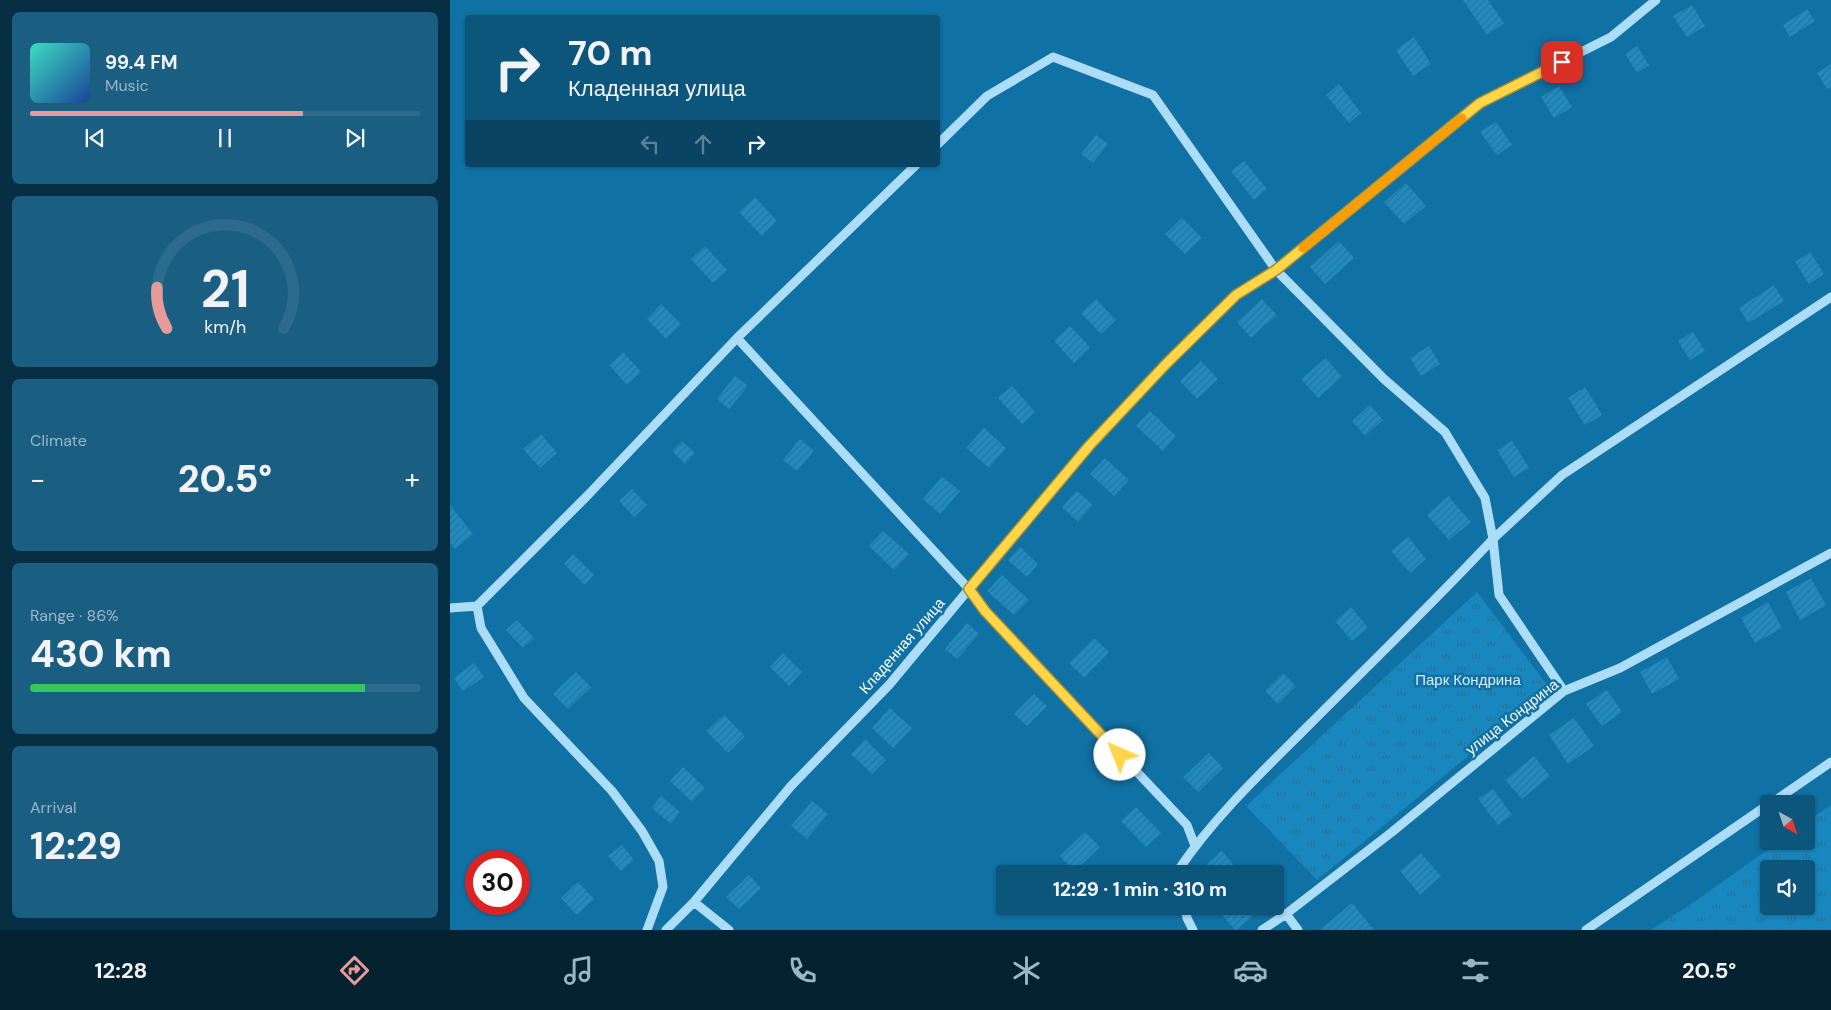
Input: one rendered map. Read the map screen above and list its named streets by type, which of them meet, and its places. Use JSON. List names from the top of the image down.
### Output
{
  "streets": {
    "street": ["Кладенная улица", "улица Кондрина"]
  },
  "parks": ["Парк Кондрина"],
  "north": "bottom right",
  "page": {
    "turn": ["70 m", "Кладенная улица"],
    "song": ["99.4 FM", "Music"],
    "tile": [
      "Climate",
      ["Range · 86%", "430 km"],
      ["Arrival", "12:29"]
    ],
    "heat": ["−", "20.5°", "+"],
    "limit": "30",
    "trip": "12:29 · 1 min · 310 m",
    "tabs": ["12:28", "20.5°"],
    "gauge": ["21", "km/h"]
  }
}
